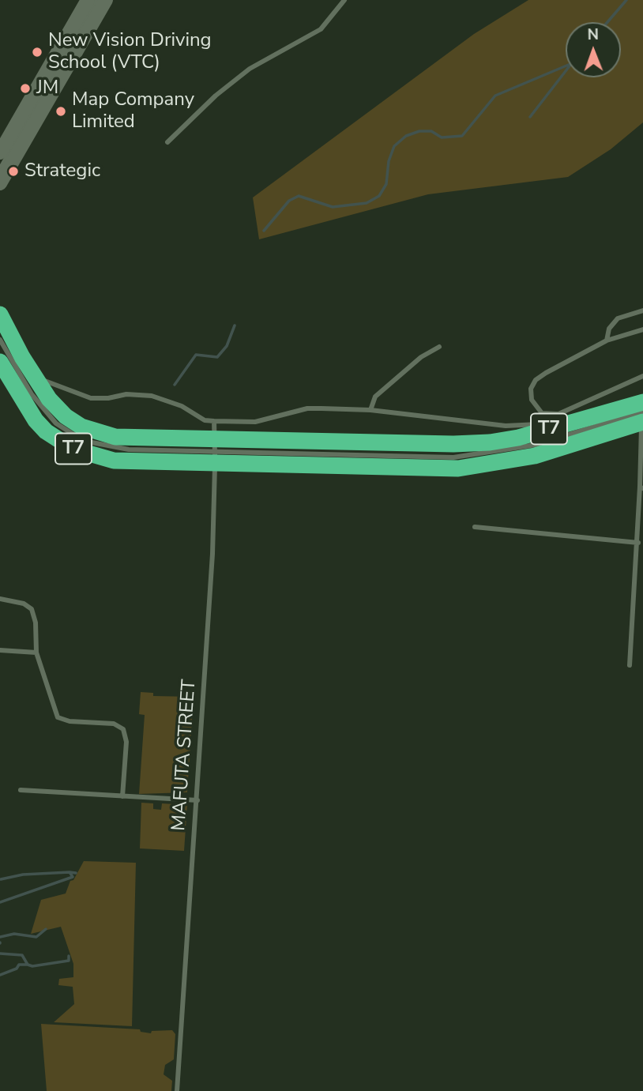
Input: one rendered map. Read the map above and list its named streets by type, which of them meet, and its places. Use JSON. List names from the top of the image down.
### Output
{
  "streets": {
    "highway": ["T7"],
    "lane": ["MAFUTA STREET"]
  },
  "places": [
    "New Vision Driving School (VTC)",
    "JM",
    "Map Company Limited",
    "Strategic"
  ],
  "north": "top"
}
